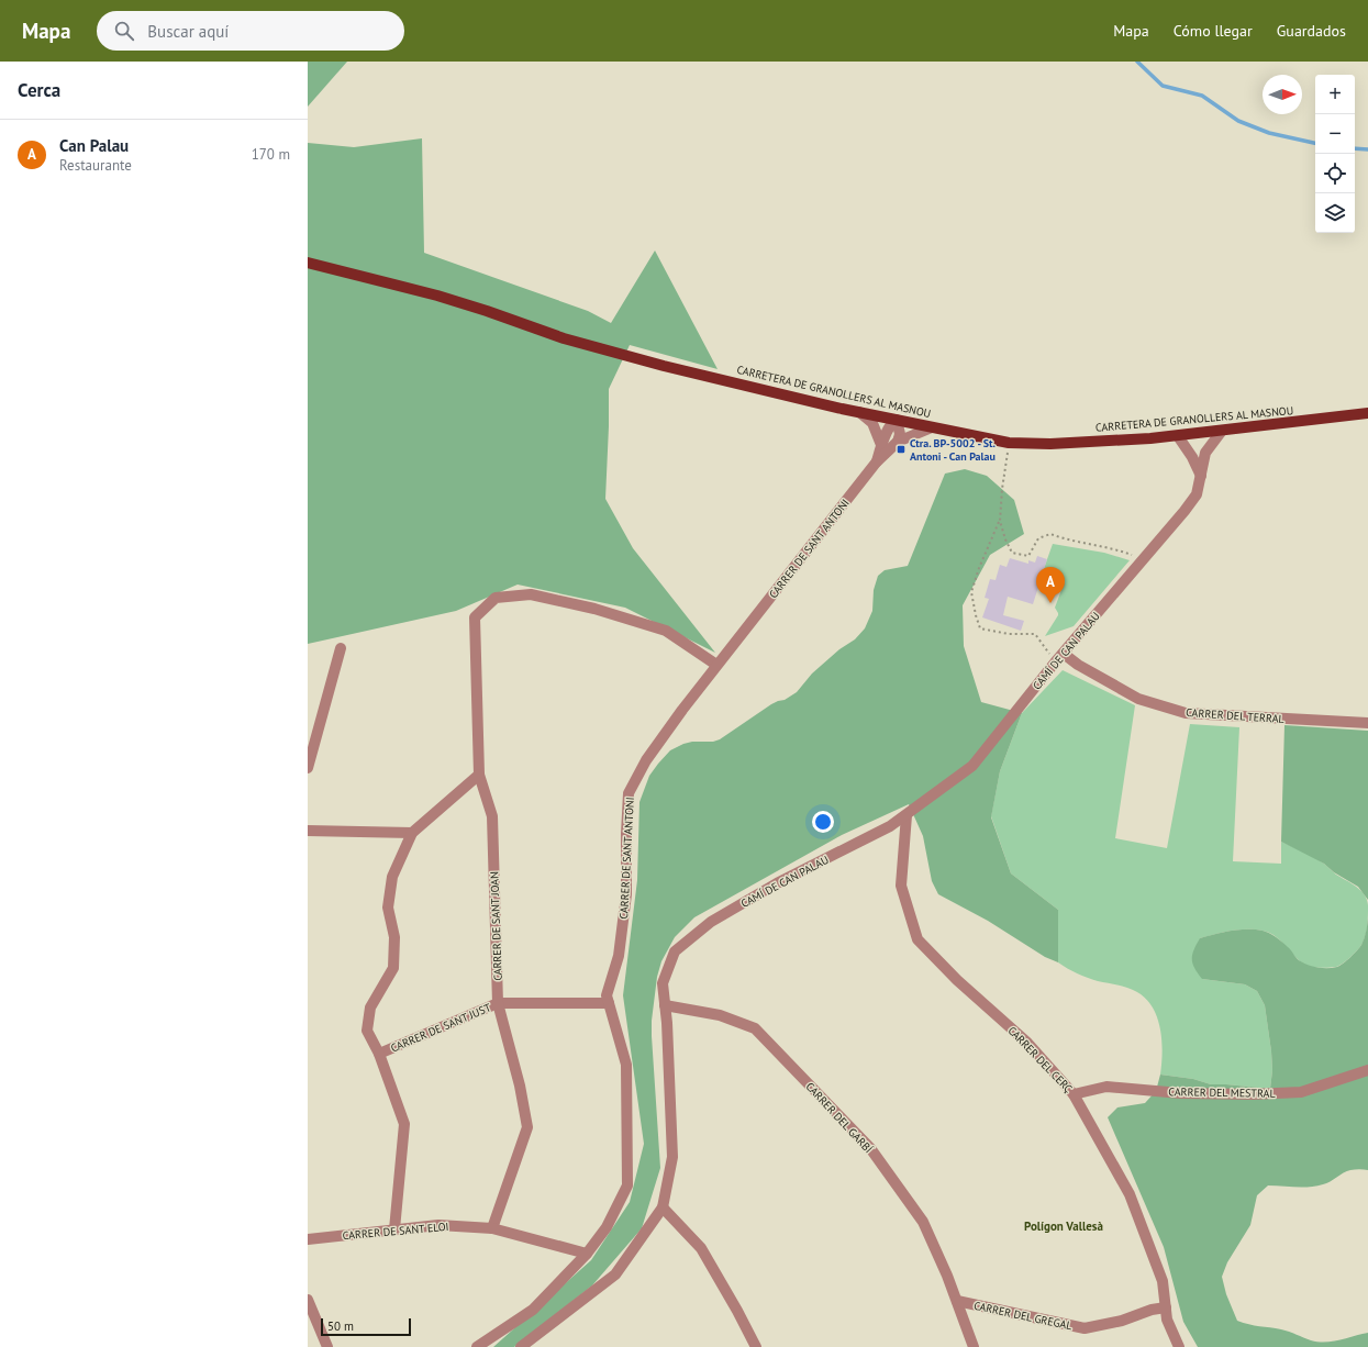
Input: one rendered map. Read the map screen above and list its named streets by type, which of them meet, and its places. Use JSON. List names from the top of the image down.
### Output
{
  "streets": {
    "main road": ["CARRETERA DE GRANOLLERS AL MASNOU"],
    "street": [
      "CARRER DE SANT ANTONI",
      "CAMÍ DE CAN PALAU",
      "CARRER DEL TERRAL",
      "CARRER DE SANT JOAN",
      "CARRER DE SANT JUST",
      "CARRER DEL CERÇ",
      "CARRER DEL MESTRAL",
      "CARRER DEL GARBÍ",
      "CARRER DE SANT ELOI",
      "CARRER DEL GREGAL"
    ]
  },
  "crossings": [
    ["CARRETERA DE GRANOLLERS AL MASNOU", "CARRER DE SANT ANTONI"],
    ["CARRETERA DE GRANOLLERS AL MASNOU", "CAMÍ DE CAN PALAU"],
    ["CARRER DE SANT ANTONI", "CARRER DE SANT JOAN"],
    ["CARRER DE SANT ANTONI", "CARRER DE SANT JUST"],
    ["CARRER DE SANT ANTONI", "CARRER DE SANT ELOI"],
    ["CAMÍ DE CAN PALAU", "CARRER DEL TERRAL"],
    ["CAMÍ DE CAN PALAU", "CARRER DEL CERÇ"],
    ["CAMÍ DE CAN PALAU", "CARRER DEL GARBÍ"],
    ["CARRER DE SANT JOAN", "CARRER DE SANT JUST"],
    ["CARRER DE SANT JOAN", "CARRER DE SANT ELOI"],
    ["CARRER DEL CERÇ", "CARRER DEL MESTRAL"],
    ["CARRER DEL CERÇ", "CARRER DEL GREGAL"],
    ["CARRER DEL GARBÍ", "CARRER DEL GREGAL"]
  ],
  "districts": ["Polígon Vallesà"],
  "places": {
    "transit": ["Ctra. BP-5002 - St. Antoni - Can Palau"]
  },
  "scale_bar": "50 m",
  "north": "right",
  "page": {
    "header": "Mapa",
    "search": "Buscar aquí",
    "nav": ["Mapa", "Cómo llegar", "Guardados"],
    "heading": "Cerca",
    "map_buttons": ["+", "−"],
    "list": [
      {
        "mark": "A",
        "name": "Can Palau",
        "note": "Restaurante",
        "value": "170 m"
      }
    ],
    "pins": "A",
    "scale": "50 m"
  }
}
